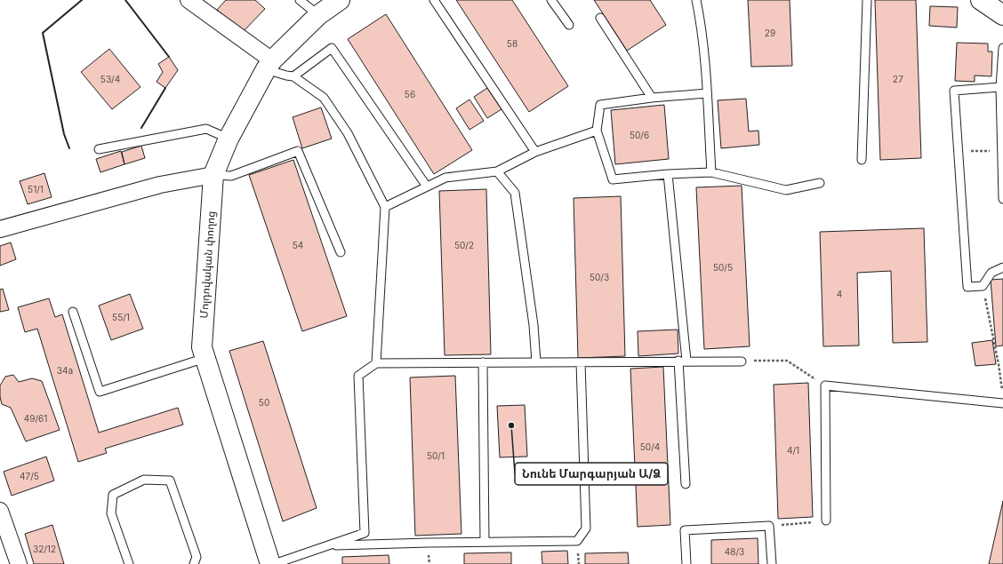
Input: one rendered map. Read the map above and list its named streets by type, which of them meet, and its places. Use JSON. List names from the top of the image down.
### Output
{
  "streets": {
    "street": ["Մոլդովական փողոց"]
  },
  "places": ["Նունե Մարգարյան Ա/Ձ"],
  "house_numbers": [
    "29",
    "58",
    "53/4",
    "27",
    "56",
    "50/6",
    "51/1",
    "54",
    "50/2",
    "50/5",
    "50/3",
    "4",
    "55/1",
    "34a",
    "50",
    "49/61",
    "50/4",
    "4/1",
    "50/1",
    "47/5",
    "32/12",
    "48/3"
  ]
}
